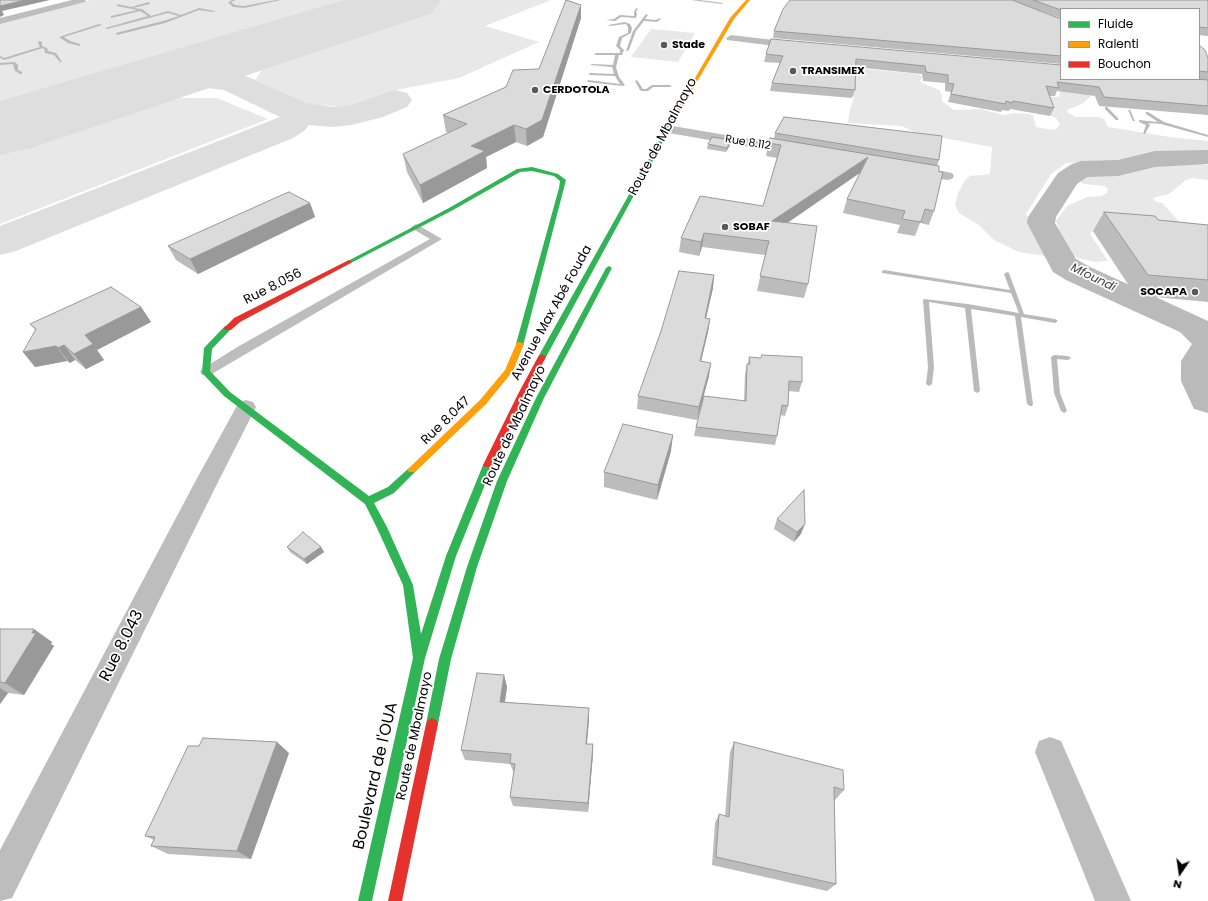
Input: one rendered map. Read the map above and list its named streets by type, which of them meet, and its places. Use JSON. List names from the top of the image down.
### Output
{
  "streets": {
    "main road": [
      "Route de Mbalmayo",
      "Rue 8.056",
      "Avenue Max Abé Fouda",
      "Rue 8.047",
      "Boulevard de l'OUA"
    ],
    "street": ["Rue 8.112", "Rue 8.043"]
  },
  "crossings": [
    ["Rue 8.112", "Avenue Max Abé Fouda"],
    ["Rue 8.056", "Rue 8.047"],
    ["Avenue Max Abé Fouda", "Boulevard de l'OUA"]
  ],
  "water": ["Mfoundi"],
  "places": [
    "Stade",
    "TRANSIMEX",
    "CERDOTOLA",
    "SOBAF",
    "SOCAPA"
  ],
  "legend": ["Fluide", "Ralenti", "Bouchon"],
  "north": "bottom"
}
